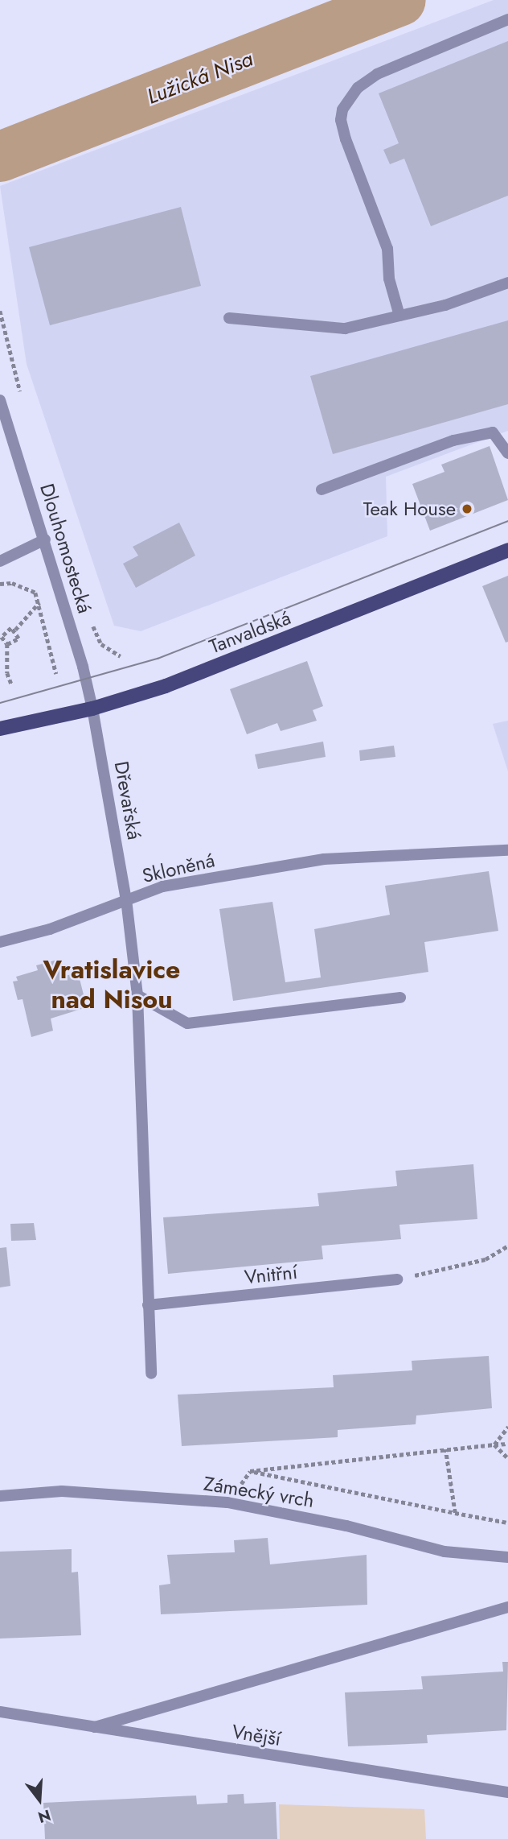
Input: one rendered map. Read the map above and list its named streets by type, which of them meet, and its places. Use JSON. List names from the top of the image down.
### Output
{
  "streets": {
    "main road": ["Tanvaldská"],
    "street": [
      "Dlouhomostecká",
      "Dřevařská",
      "Skloněná",
      "Vnitřní",
      "Zámecký vrch",
      "Vnější"
    ]
  },
  "crossings": [
    ["Dlouhomostecká", "Tanvaldská"],
    ["Dlouhomostecká", "Dřevařská"],
    ["Tanvaldská", "Dřevařská"],
    ["Dřevařská", "Skloněná"],
    ["Skloněná", "Vnitřní"]
  ],
  "districts": ["Vratislavice nad Nisou"],
  "water": ["Lužická Nisa"],
  "places": ["Teak House"],
  "north": "bottom"
}
